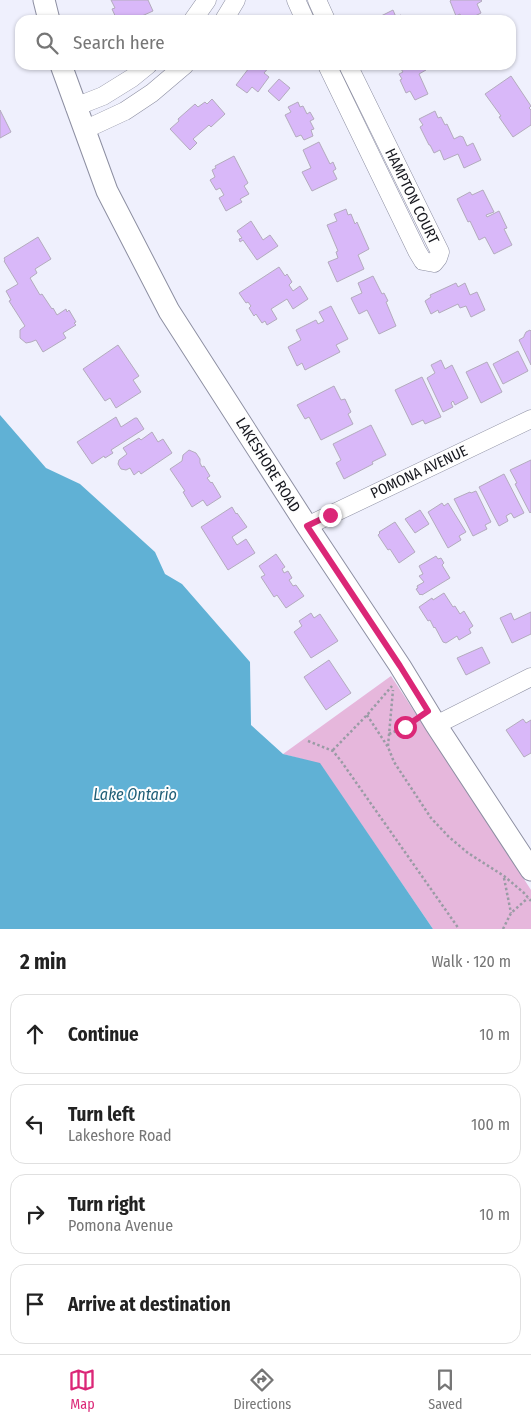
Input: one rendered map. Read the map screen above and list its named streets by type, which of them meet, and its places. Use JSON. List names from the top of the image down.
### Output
{
  "streets": {
    "main road": ["LAKESHORE ROAD"],
    "street": ["HAMPTON COURT", "POMONA AVENUE"]
  },
  "crossings": [
    ["LAKESHORE ROAD", "POMONA AVENUE"]
  ],
  "water": ["Lake Ontario"],
  "page": {
    "search": "Search here",
    "heading": ["2 min", "Walk · 120 m"],
    "list": [
      ["Continue", "10 m"],
      ["Turn left", "Lakeshore Road", "100 m"],
      ["Turn right", "Pomona Avenue", "10 m"],
      "Arrive at destination"
    ],
    "nav": ["Map", "Directions", "Saved"]
  }
}
